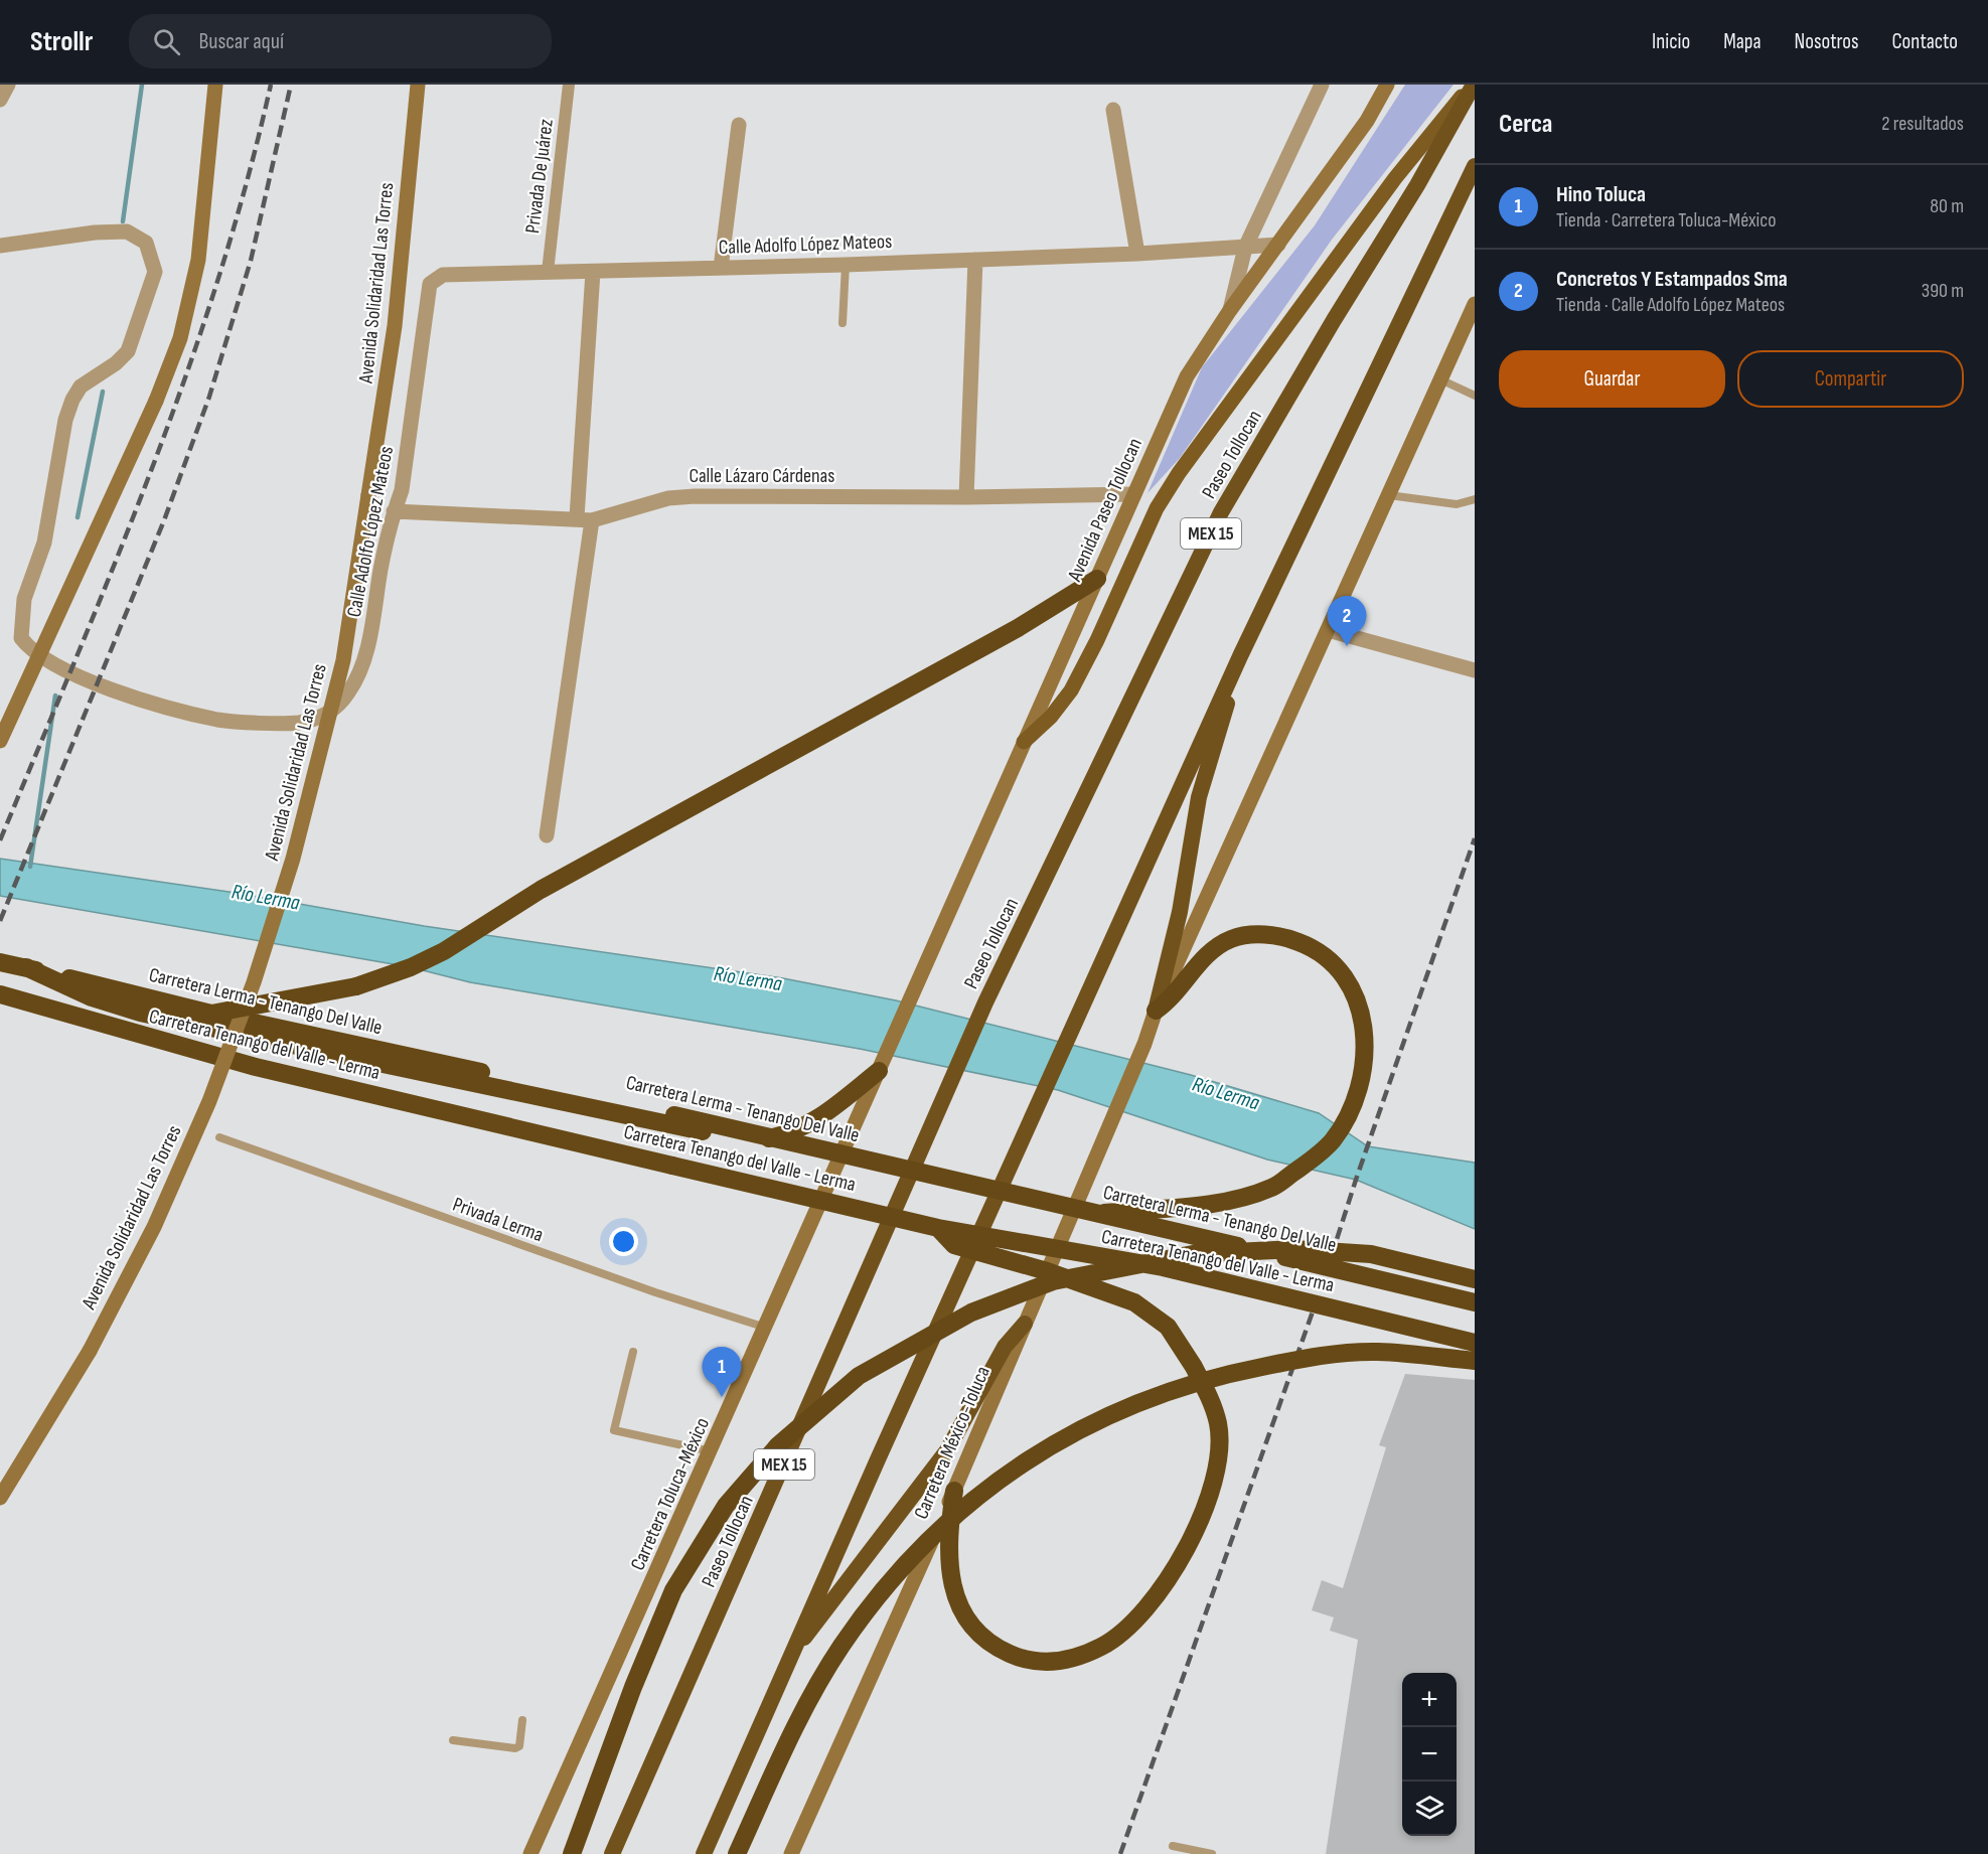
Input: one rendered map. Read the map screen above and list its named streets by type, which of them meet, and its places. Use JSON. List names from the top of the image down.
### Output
{
  "streets": {
    "highway": [
      "Paseo Tollocan",
      "MEX 15",
      "Carretera Lerma - Tenango Del Valle",
      "Carretera Tenango del Valle - Lerma"
    ],
    "main road": [
      "Avenida Solidaridad Las Torres",
      "Avenida Paseo Tollocan",
      "Carretera México-Toluca",
      "Carretera Toluca-México"
    ],
    "street": ["Privada De Juárez", "Calle Adolfo López Mateos", "Calle Lázaro Cárdenas"],
    "lane": ["Privada Lerma"]
  },
  "crossings": [
    ["Privada De Juárez", "Calle Adolfo López Mateos"],
    ["Calle Adolfo López Mateos", "Calle Lázaro Cárdenas"],
    ["Calle Adolfo López Mateos", "Avenida Paseo Tollocan"],
    ["Calle Lázaro Cárdenas", "Avenida Paseo Tollocan"],
    ["Avenida Paseo Tollocan", "Carretera Toluca-México"],
    ["Privada Lerma", "Carretera Toluca-México"]
  ],
  "water": ["Río Lerma"],
  "page": {
    "header": "Strollr",
    "search": "Buscar aquí",
    "nav": [
      "Inicio",
      "Mapa",
      "Nosotros",
      "Contacto"
    ],
    "heading": ["Cerca", "2 resultados"],
    "list": [
      {
        "mark": "1",
        "name": "Hino Toluca",
        "note": "Tienda · Carretera Toluca-México",
        "value": "80 m"
      },
      {
        "mark": "2",
        "name": "Concretos Y Estampados Sma",
        "note": "Tienda · Calle Adolfo López Mateos",
        "value": "390 m"
      }
    ],
    "buttons": ["Guardar", "Compartir"],
    "pins": ["2", "1"],
    "map_buttons": ["+", "−"]
  }
}
